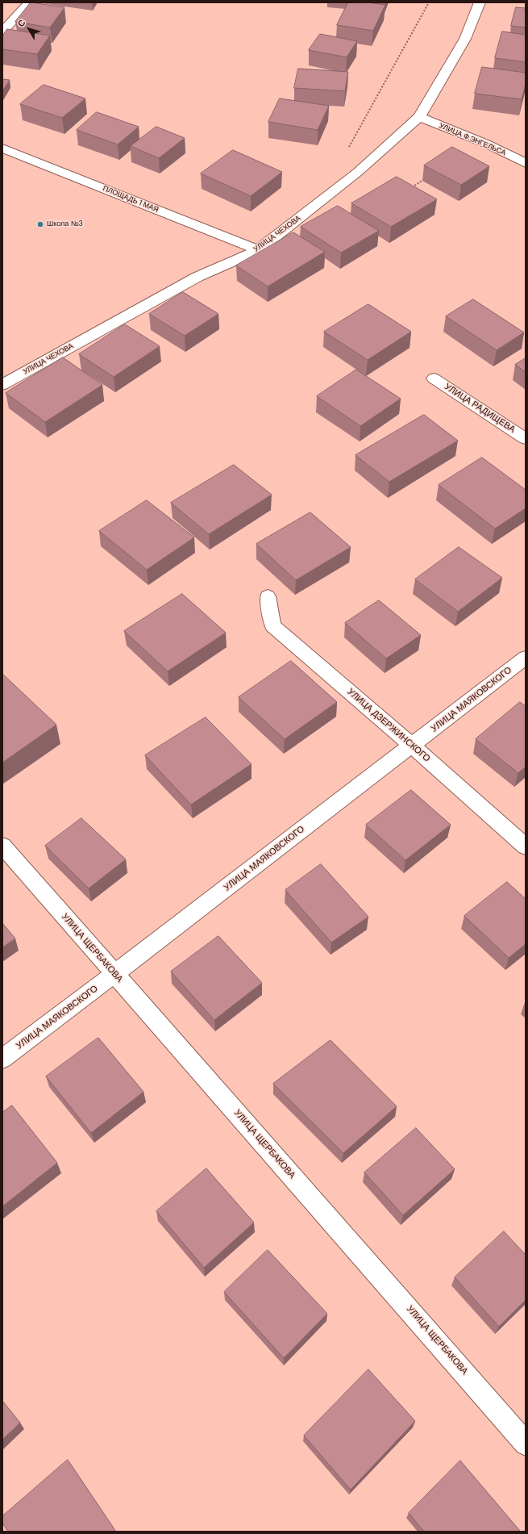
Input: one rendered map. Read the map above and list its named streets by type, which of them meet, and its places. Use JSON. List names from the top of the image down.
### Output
{
  "streets": {
    "street": [
      "УЛИЦА Ф.ЭНГЕЛЬСА",
      "ПЛОЩАДЬ 1 МАЯ",
      "УЛИЦА ЧЕХОВА",
      "УЛИЦА РАДИЩЕВА",
      "УЛИЦА МАЯКОВСКОГО",
      "УЛИЦА ДЗЕРЖИНСКОГО",
      "УЛИЦА ЩЕРБАКОВА"
    ]
  },
  "crossings": [
    ["УЛИЦА Ф.ЭНГЕЛЬСА", "УЛИЦА ЧЕХОВА"],
    ["ПЛОЩАДЬ 1 МАЯ", "УЛИЦА ЧЕХОВА"],
    ["УЛИЦА МАЯКОВСКОГО", "УЛИЦА ДЗЕРЖИНСКОГО"],
    ["УЛИЦА МАЯКОВСКОГО", "УЛИЦА ЩЕРБАКОВА"]
  ],
  "places": ["Школа №3"],
  "north": "top left"
}
